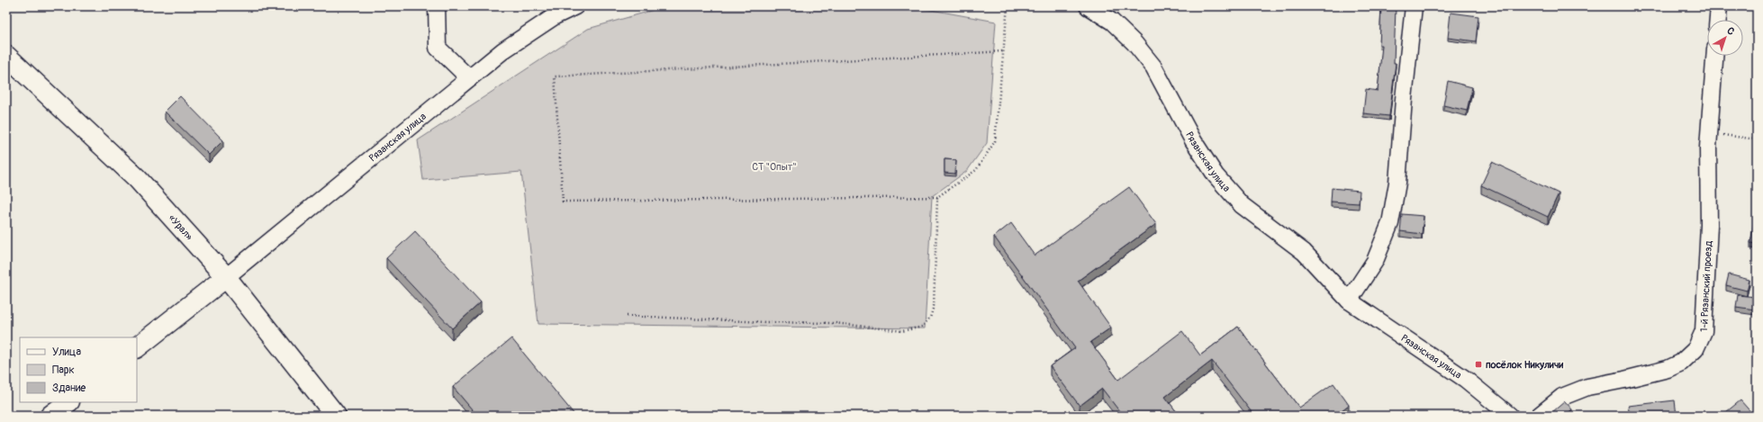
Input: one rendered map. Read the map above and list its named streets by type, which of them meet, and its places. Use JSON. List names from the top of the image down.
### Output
{
  "streets": {
    "main road": ["«Урал»"],
    "street": ["Рязанская улица", "1-й Рязанский проезд"]
  },
  "crossings": [
    ["Рязанская улица", "«Урал»"]
  ],
  "parks": ["СТ \"Опыт\""],
  "places": {
    "transit": ["посёлок Никуличи"]
  },
  "legend": ["Улица", "Парк", "Здание"],
  "north": "top right"
}
